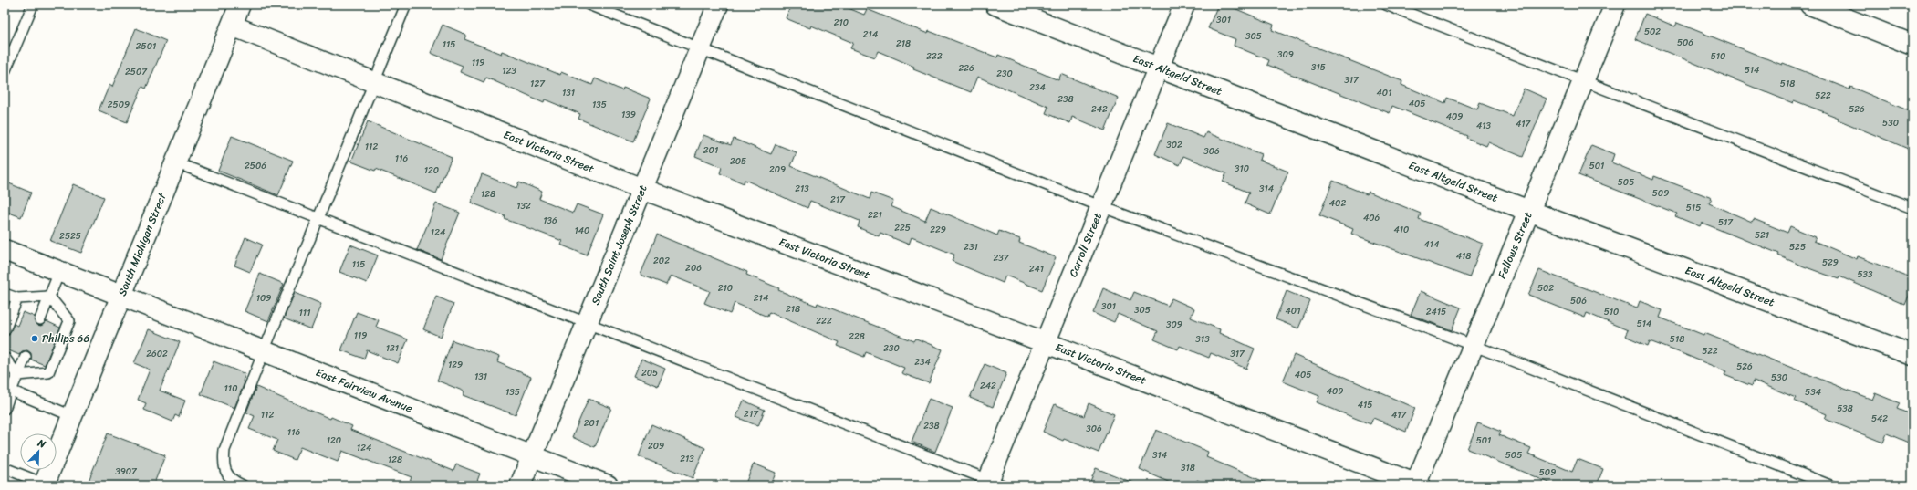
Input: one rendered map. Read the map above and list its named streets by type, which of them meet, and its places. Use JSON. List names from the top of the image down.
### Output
{
  "streets": {
    "street": [
      "East Altgeld Street",
      "East Victoria Street",
      "South Michigan Street",
      "Carroll Street",
      "South Saint Joseph Street",
      "Fellows Street",
      "East Fairview Avenue"
    ]
  },
  "crossings": [
    ["East Altgeld Street", "Carroll Street"],
    ["East Altgeld Street", "Fellows Street"],
    ["East Victoria Street", "South Michigan Street"],
    ["East Victoria Street", "Carroll Street"],
    ["East Victoria Street", "South Saint Joseph Street"],
    ["East Victoria Street", "Fellows Street"],
    ["South Michigan Street", "East Fairview Avenue"],
    ["South Saint Joseph Street", "East Fairview Avenue"]
  ],
  "places": ["Philips 66"],
  "house_numbers": [
    "301",
    "210",
    "502",
    "214",
    "305",
    "506",
    "218",
    "115",
    "2501",
    "309",
    "222",
    "510",
    "119",
    "315",
    "226",
    "514",
    "123",
    "2507",
    "230",
    "317",
    "127",
    "518",
    "234",
    "131",
    "401",
    "522",
    "238",
    "405",
    "2509",
    "135",
    "242",
    "526",
    "139",
    "409",
    "530",
    "417",
    "413",
    "302",
    "112",
    "201",
    "306",
    "116",
    "205",
    "2506",
    "501",
    "310",
    "209",
    "120",
    "505",
    "213",
    "314",
    "509",
    "128",
    "217",
    "402",
    "132",
    "515",
    "221",
    "406",
    "136",
    "517",
    "225",
    "229",
    "410",
    "140",
    "124",
    "521",
    "2525",
    "414",
    "231",
    "525",
    "418",
    "237",
    "202",
    "529",
    "115",
    "206",
    "241",
    "533",
    "210",
    "502",
    "109",
    "214",
    "506",
    "301",
    "218",
    "305",
    "401",
    "2415",
    "510",
    "111",
    "222",
    "514",
    "309",
    "119",
    "228",
    "313",
    "518",
    "121",
    "230",
    "522",
    "2602",
    "317",
    "234",
    "129",
    "526",
    "205",
    "405",
    "131",
    "530",
    "242",
    "110",
    "409",
    "135",
    "534",
    "415",
    "538",
    "217",
    "112",
    "417",
    "542",
    "201",
    "238",
    "306",
    "116",
    "120",
    "501",
    "209",
    "124",
    "314",
    "505",
    "213",
    "128",
    "318",
    "3907",
    "509"
  ],
  "north": "top right"
}
